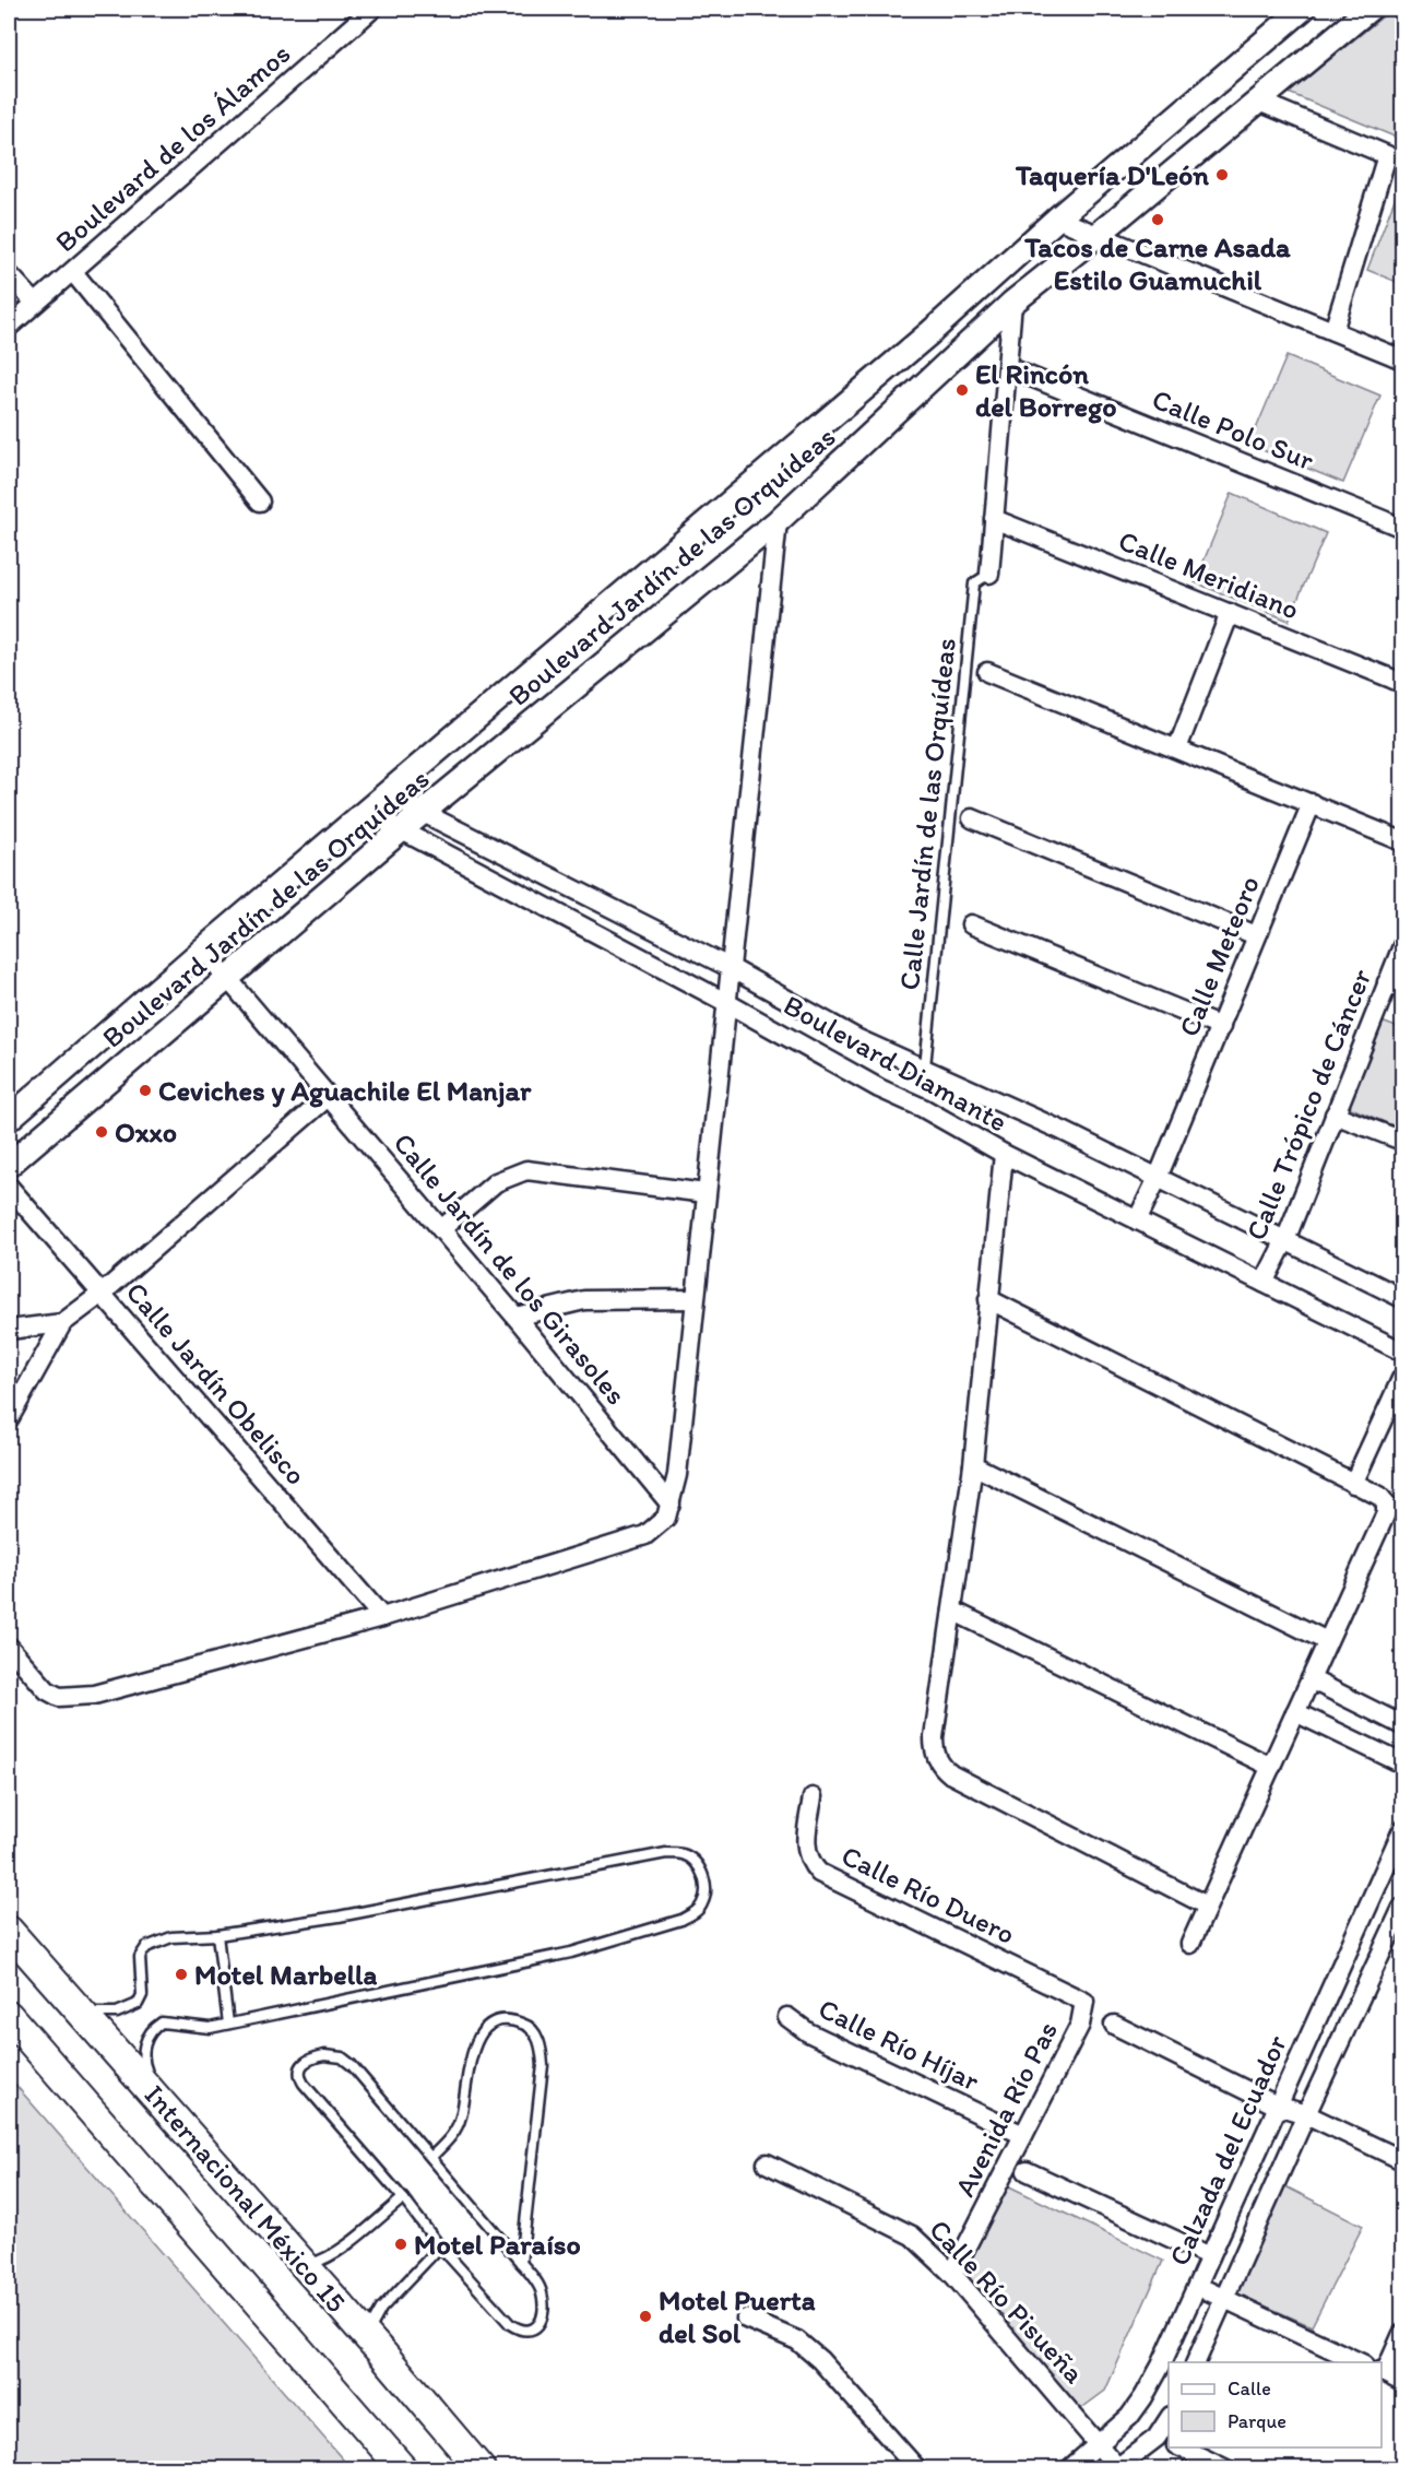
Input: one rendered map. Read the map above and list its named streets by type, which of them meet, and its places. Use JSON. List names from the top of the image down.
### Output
{
  "streets": {
    "main road": ["Internacional México 15"],
    "street": [
      "Boulevard de los Álamos",
      "Calle Polo Sur",
      "Boulevard Jardín de las Orquídeas",
      "Calle Meridiano",
      "Calle Meteoro",
      "Boulevard Diamante",
      "Calle Trópico de Cáncer",
      "Calle Jardín de los Girasoles",
      "Calle Jardín Obelisco",
      "Calle Río Duero",
      "Calle Río Híjar",
      "Avenida Río Pas",
      "Calzada del Ecuador",
      "Calle Río Pisueña"
    ],
    "lane": ["Calle Jardín de las Orquídeas"]
  },
  "crossings": [
    ["Boulevard Jardín de las Orquídeas", "Boulevard Diamante"],
    ["Boulevard Jardín de las Orquídeas", "Calle Jardín de los Girasoles"],
    ["Calle Jardín de las Orquídeas", "Boulevard Diamante"],
    ["Calle Meteoro", "Boulevard Diamante"],
    ["Boulevard Diamante", "Calle Trópico de Cáncer"],
    ["Calle Río Duero", "Avenida Río Pas"],
    ["Calle Río Híjar", "Avenida Río Pas"],
    ["Avenida Río Pas", "Calle Río Pisueña"],
    ["Calzada del Ecuador", "Calle Río Pisueña"]
  ],
  "places": [
    "Taquería D'León",
    "Tacos de Carne Asada Estilo Guamuchil",
    "El Rincón del Borrego",
    "Ceviches y Aguachile El Manjar",
    "Oxxo",
    "Motel Marbella",
    "Motel Paraíso",
    "Motel Puerta del Sol"
  ],
  "legend": ["Calle", "Parque"]
}
